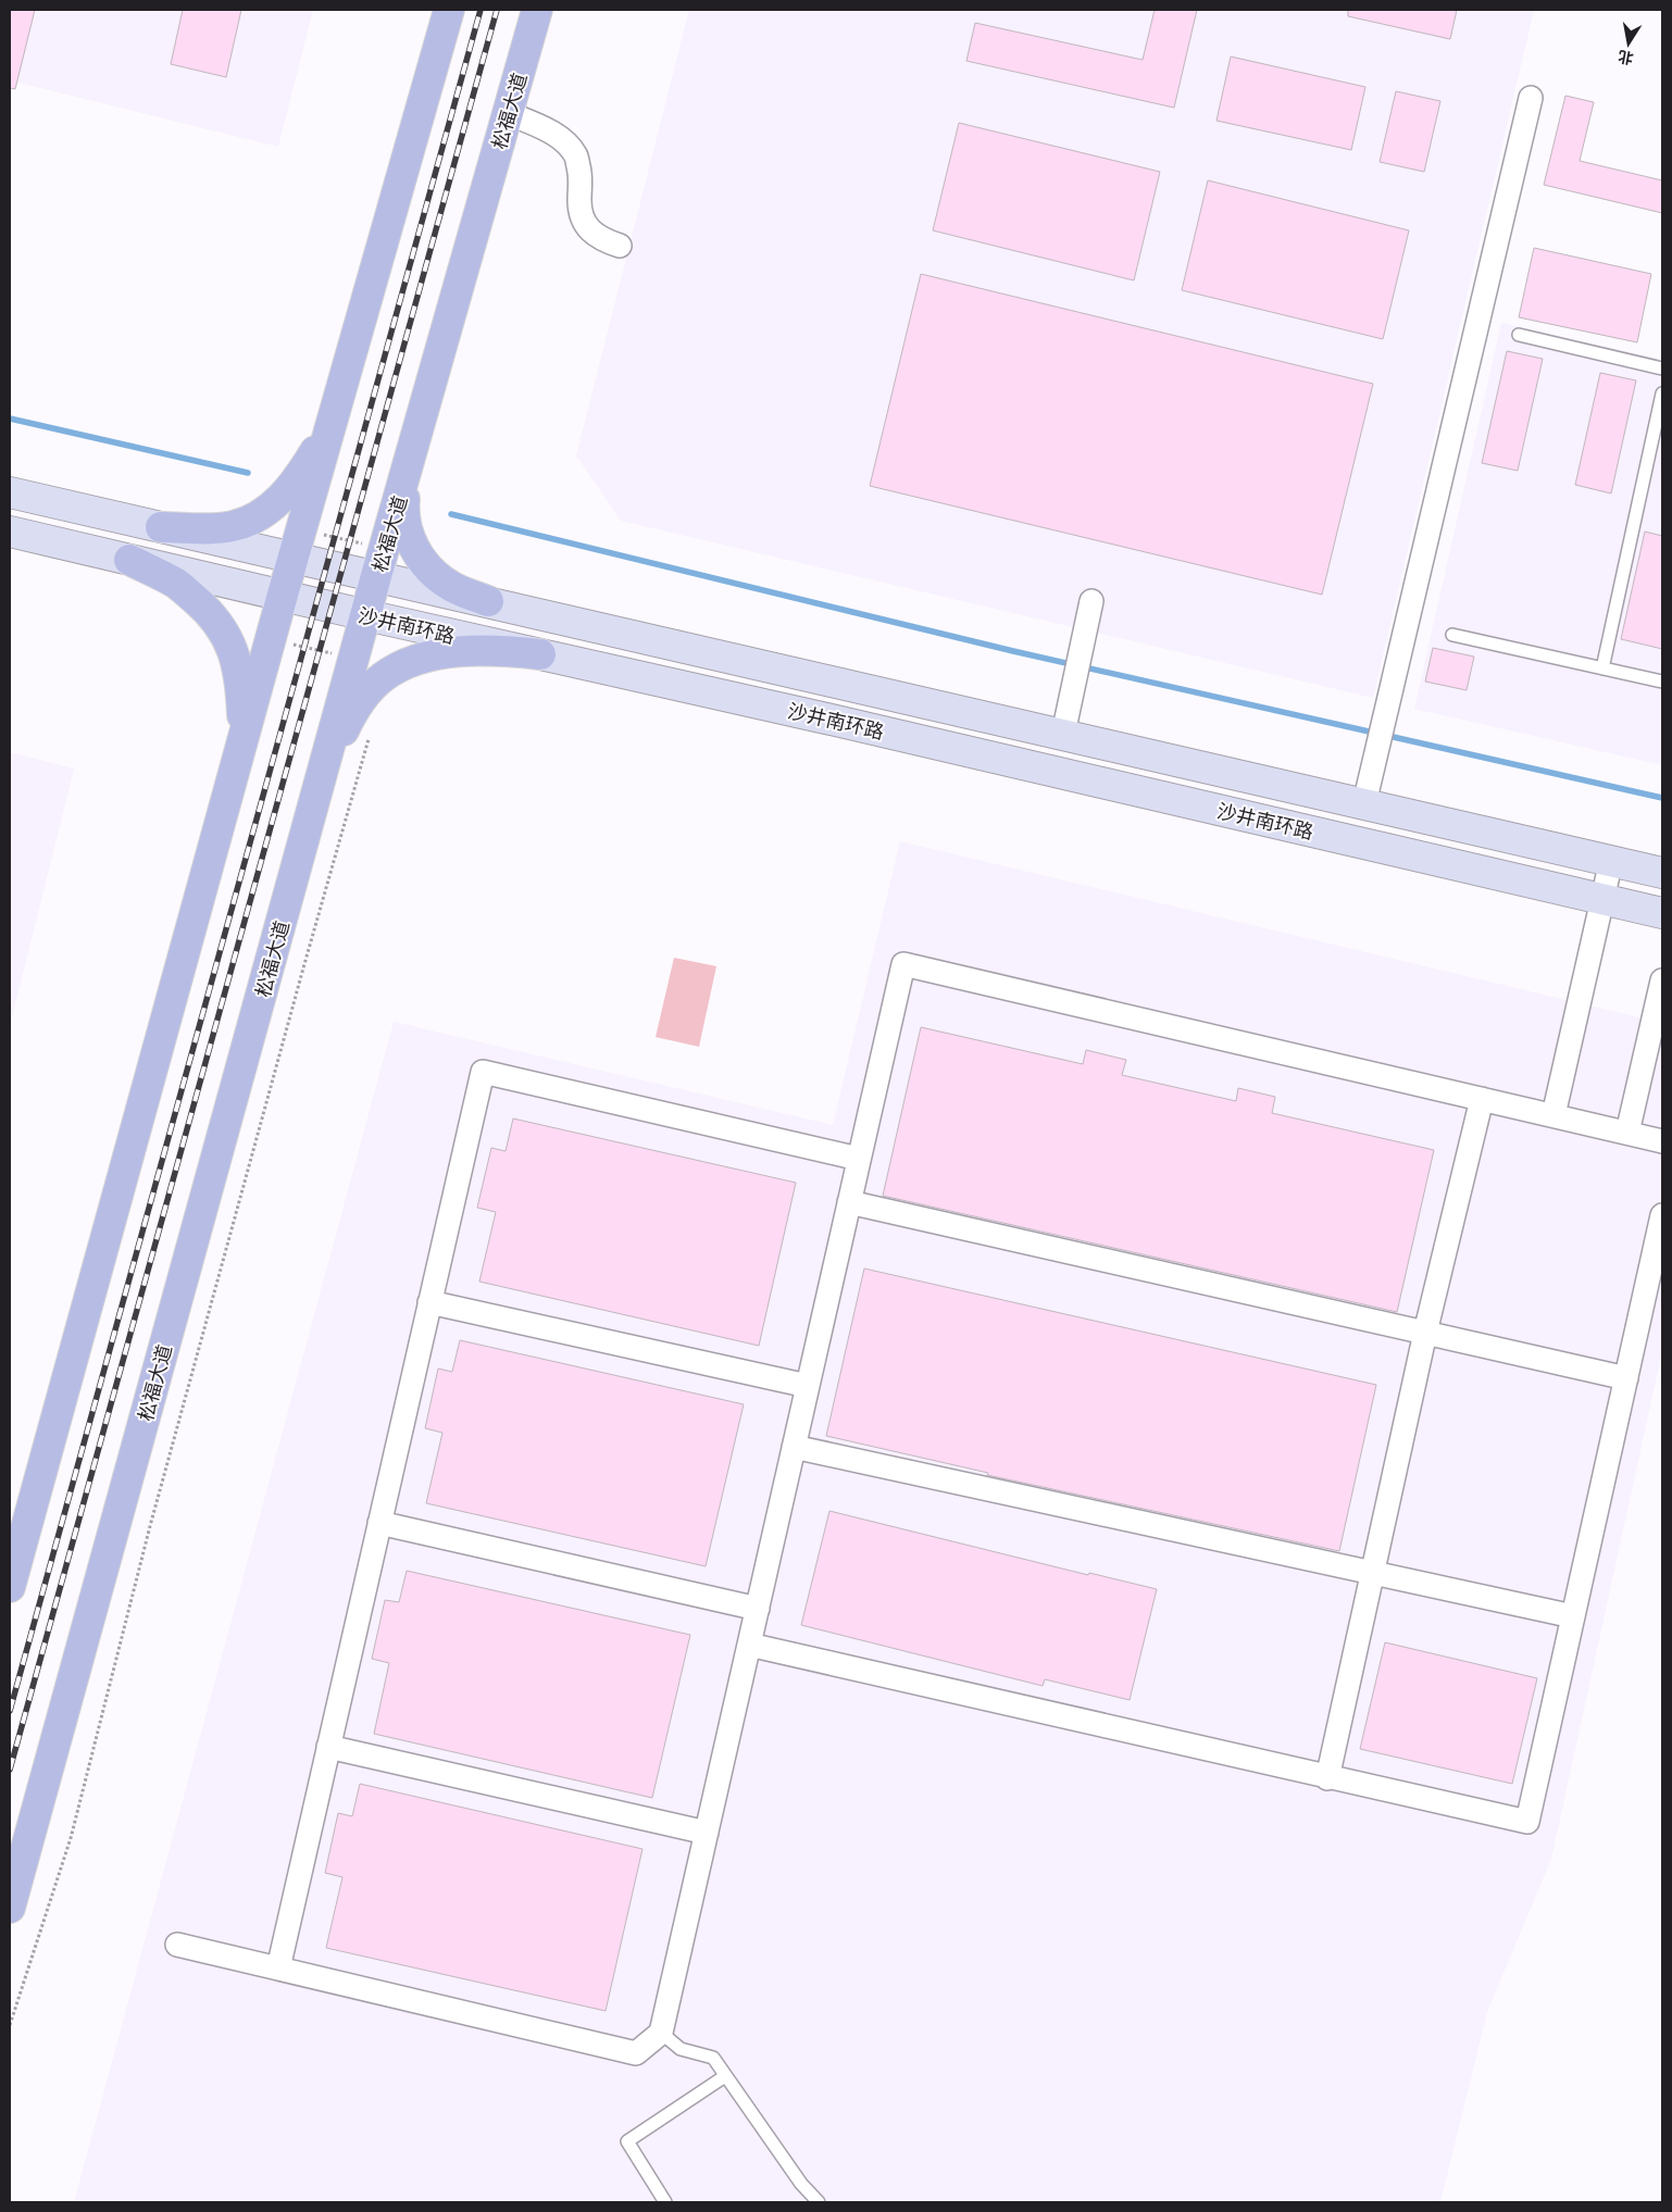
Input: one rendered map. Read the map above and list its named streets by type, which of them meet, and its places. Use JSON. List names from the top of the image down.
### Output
{
  "streets": {
    "main road": ["松福大道", "沙井南环路"]
  },
  "crossings": [
    ["松福大道", "沙井南环路"]
  ],
  "north": "bottom"
}
